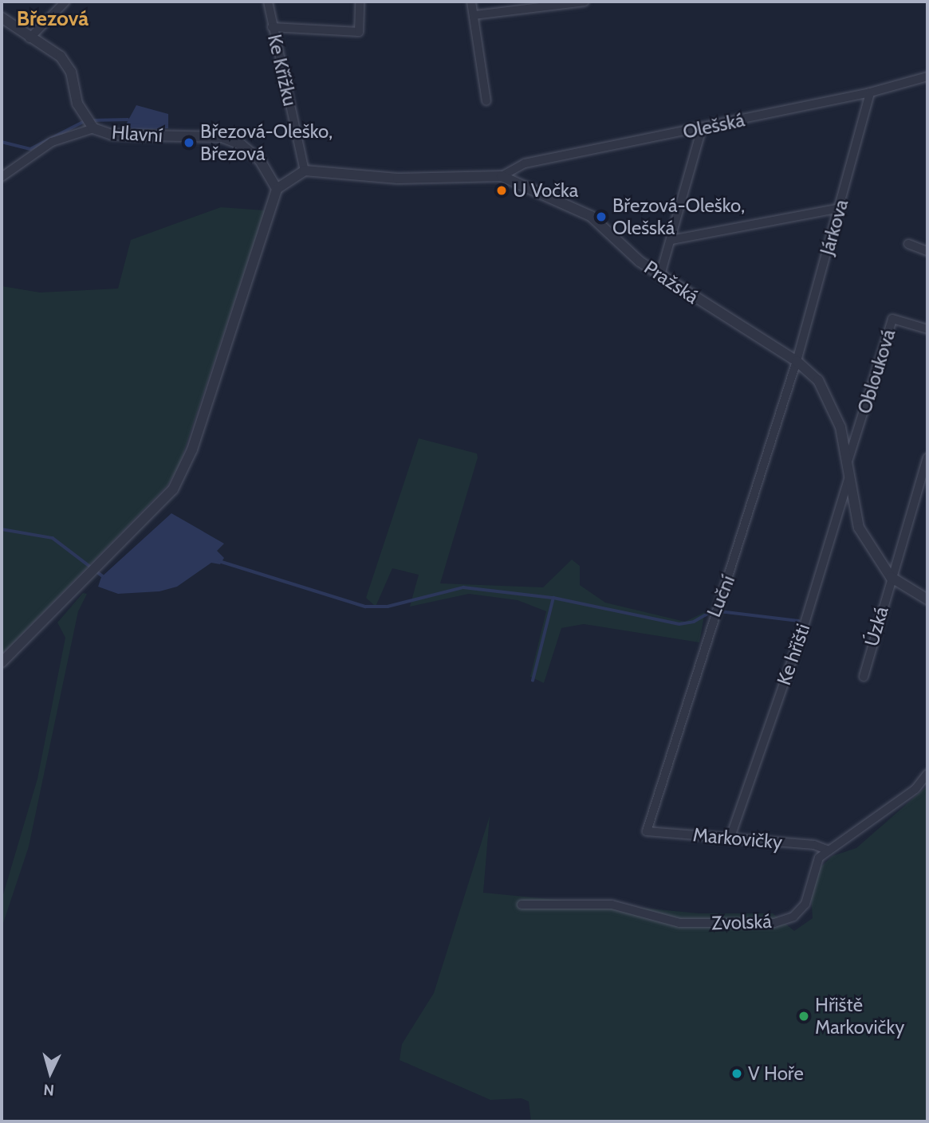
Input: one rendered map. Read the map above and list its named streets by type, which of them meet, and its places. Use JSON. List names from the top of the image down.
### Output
{
  "streets": {
    "street": [
      "Ke Křížku",
      "Olešská",
      "Hlavní",
      "Járkova",
      "Pražská",
      "Oblouková",
      "Luční",
      "Úzká",
      "Ke hřišti",
      "Markovičky",
      "Zvolská"
    ]
  },
  "crossings": [
    ["Ke Křížku", "Pražská"],
    ["Olešská", "Járkova"],
    ["Olešská", "Pražská"],
    ["Járkova", "Pražská"],
    ["Járkova", "Luční"],
    ["Pražská", "Oblouková"],
    ["Pražská", "Luční"],
    ["Pražská", "Úzká"],
    ["Pražská", "Ke hřišti"],
    ["Luční", "Markovičky"],
    ["Ke hřišti", "Markovičky"],
    ["Markovičky", "Zvolská"]
  ],
  "districts": ["Březová"],
  "places": [
    "Březová-Oleško, Březová",
    "U Vočka",
    "Březová-Oleško, Olešská",
    "Hřiště Markovičky",
    "V Hoře"
  ],
  "north": "bottom"
}
